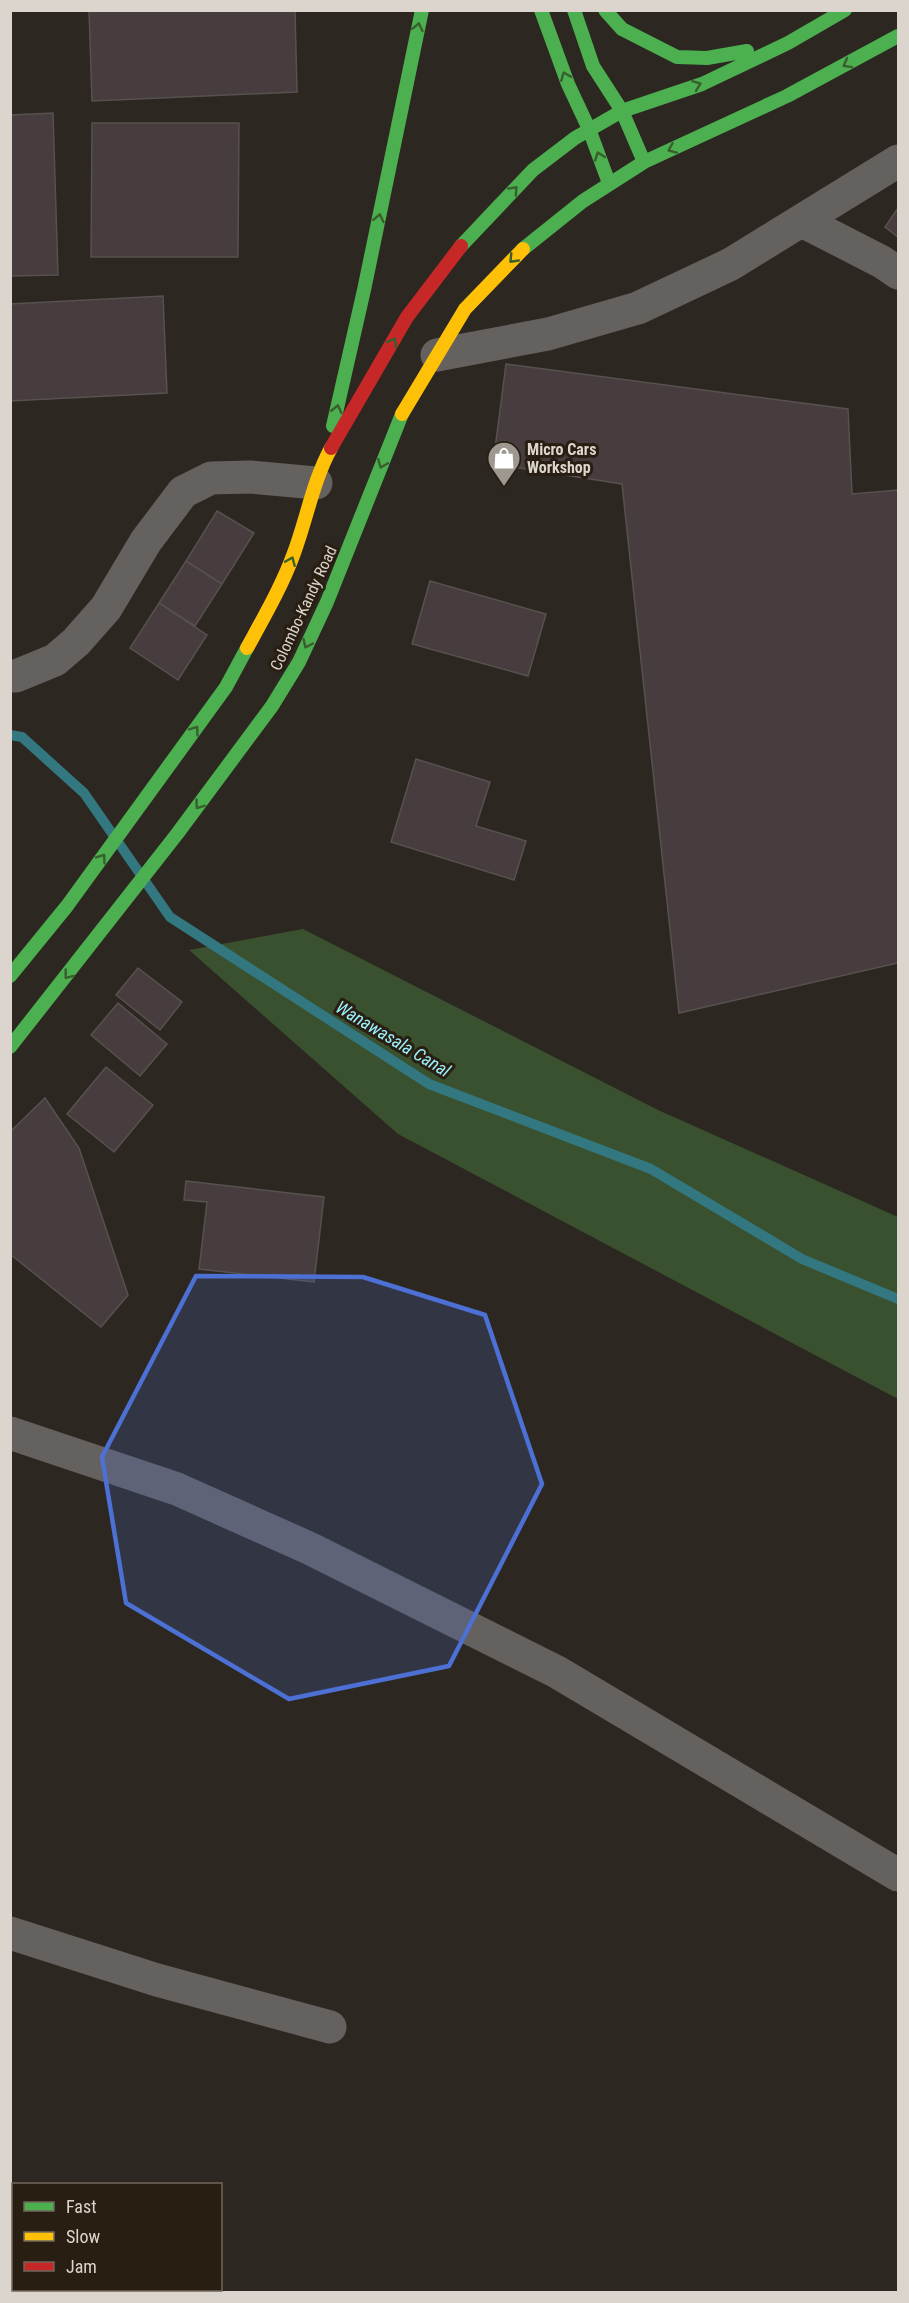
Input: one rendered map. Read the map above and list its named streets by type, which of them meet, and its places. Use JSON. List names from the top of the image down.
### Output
{
  "streets": {
    "highway": ["Colombo-Kandy Road"]
  },
  "water": ["Wanawasala Canal"],
  "places": {
    "shop": ["Micro Cars Workshop"]
  },
  "legend": ["Fast", "Slow", "Jam"]
}
